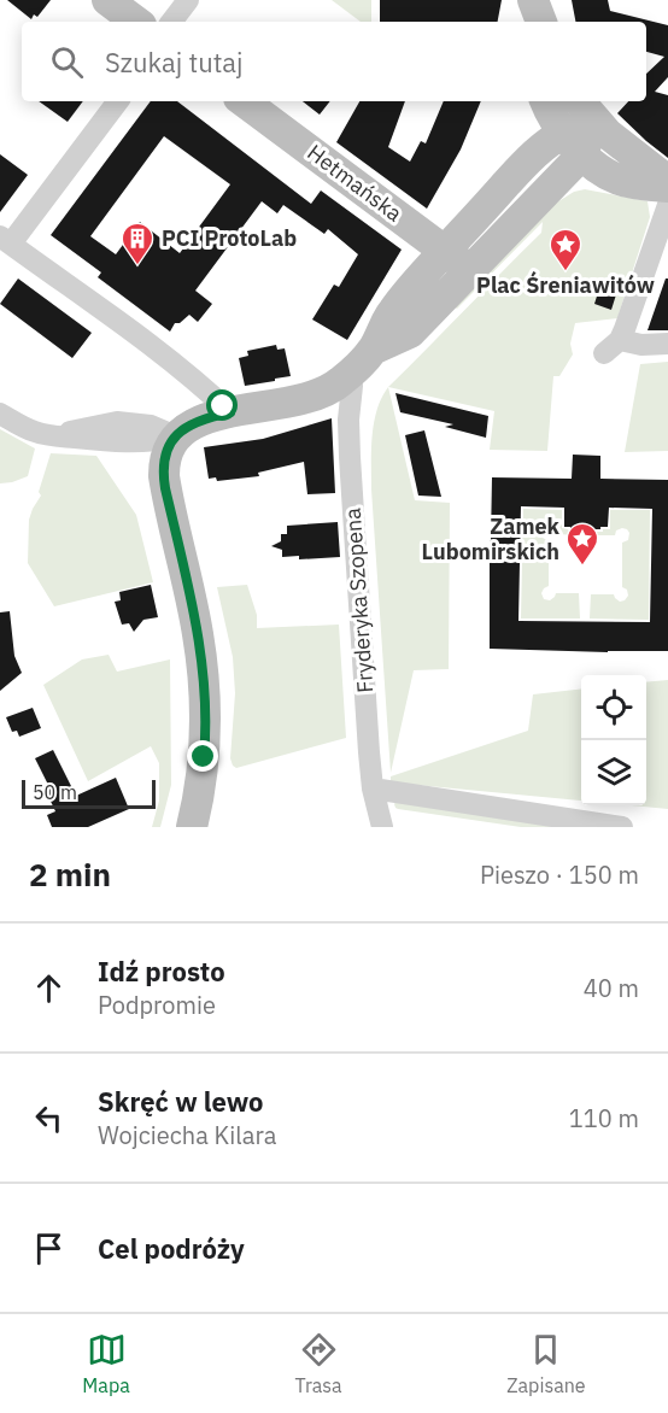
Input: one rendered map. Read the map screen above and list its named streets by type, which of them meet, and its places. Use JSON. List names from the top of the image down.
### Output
{
  "streets": {
    "main road": ["Hetmańska"],
    "street": ["Fryderyka Szopena"]
  },
  "places": {
    "building": ["PCI ProtoLab"],
    "place": ["Plac Śreniawitów", "Zamek Lubomirskich"]
  },
  "scale_bar": "50 m",
  "page": {
    "search": "Szukaj tutaj",
    "scale": "50 m",
    "heading": ["2 min", "Pieszo · 150 m"],
    "list": [
      ["Idź prosto", "Podpromie", "40 m"],
      ["Skręć w lewo", "Wojciecha Kilara", "110 m"],
      "Cel podróży"
    ],
    "nav": ["Mapa", "Trasa", "Zapisane"]
  }
}
